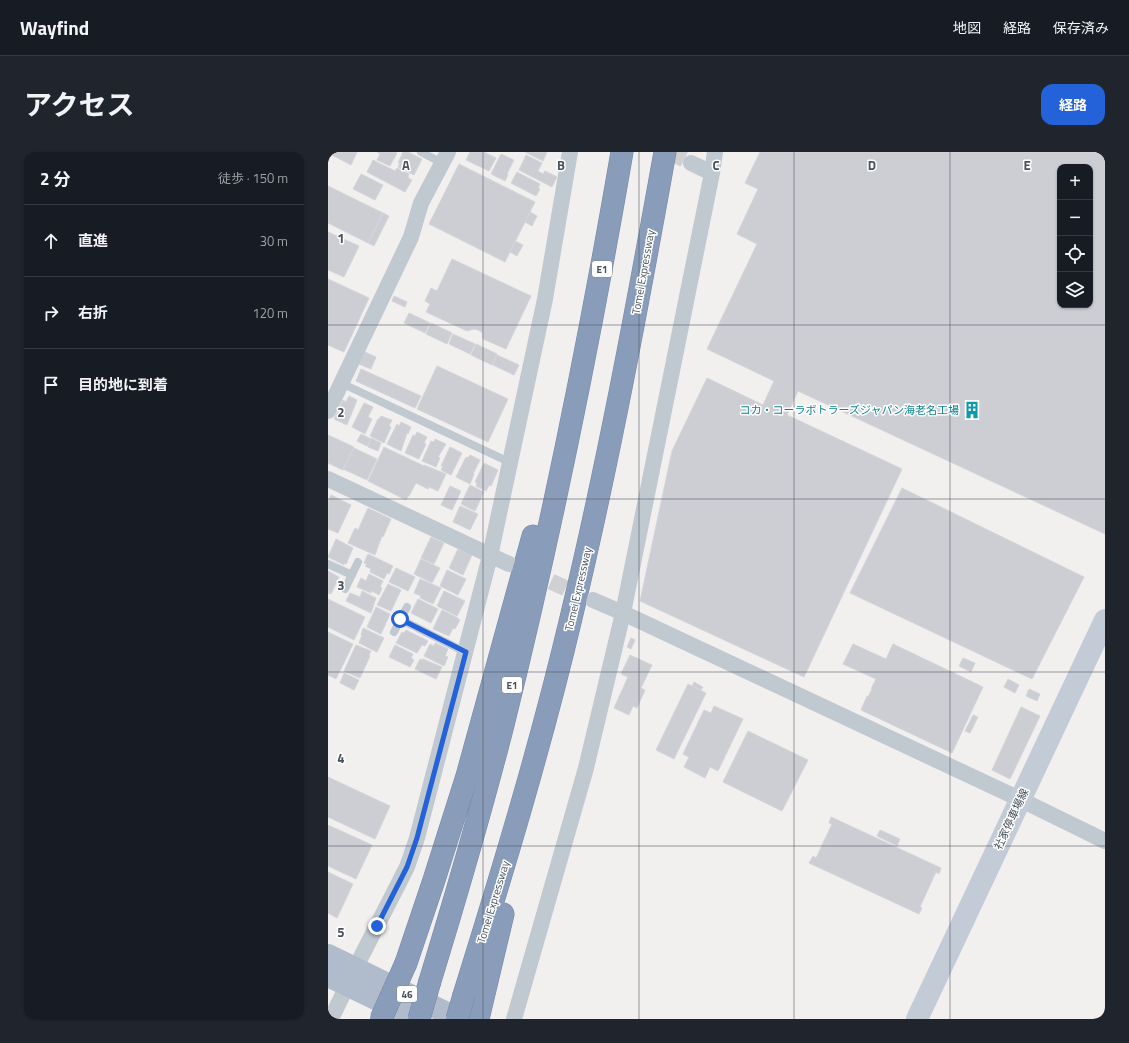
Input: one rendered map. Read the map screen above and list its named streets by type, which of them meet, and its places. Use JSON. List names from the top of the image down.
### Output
{
  "streets": {
    "highway": ["E1", "Tomei Expressway"],
    "main road": ["社家停車場線", "46"]
  },
  "crossings": [
    ["E1", "46"],
    ["Tomei Expressway", "46"]
  ],
  "places": {
    "building": ["コカ・コーラボトラーズジャパン海老名工場"]
  },
  "page": {
    "header": "Wayfind",
    "nav": ["地図", "経路", "保存済み"],
    "title": "アクセス",
    "buttons": "経路",
    "heading": ["2 分", "徒歩 · 150 m"],
    "map_buttons": ["+", "−"],
    "list": [
      ["直進", "30 m"],
      ["右折", "120 m"],
      "目的地に到着"
    ]
  },
  "grid": {
    "columns": [
      "A",
      "B",
      "C",
      "D",
      "E"
    ],
    "rows": [
      "1",
      "2",
      "3",
      "4",
      "5"
    ]
  }
}
